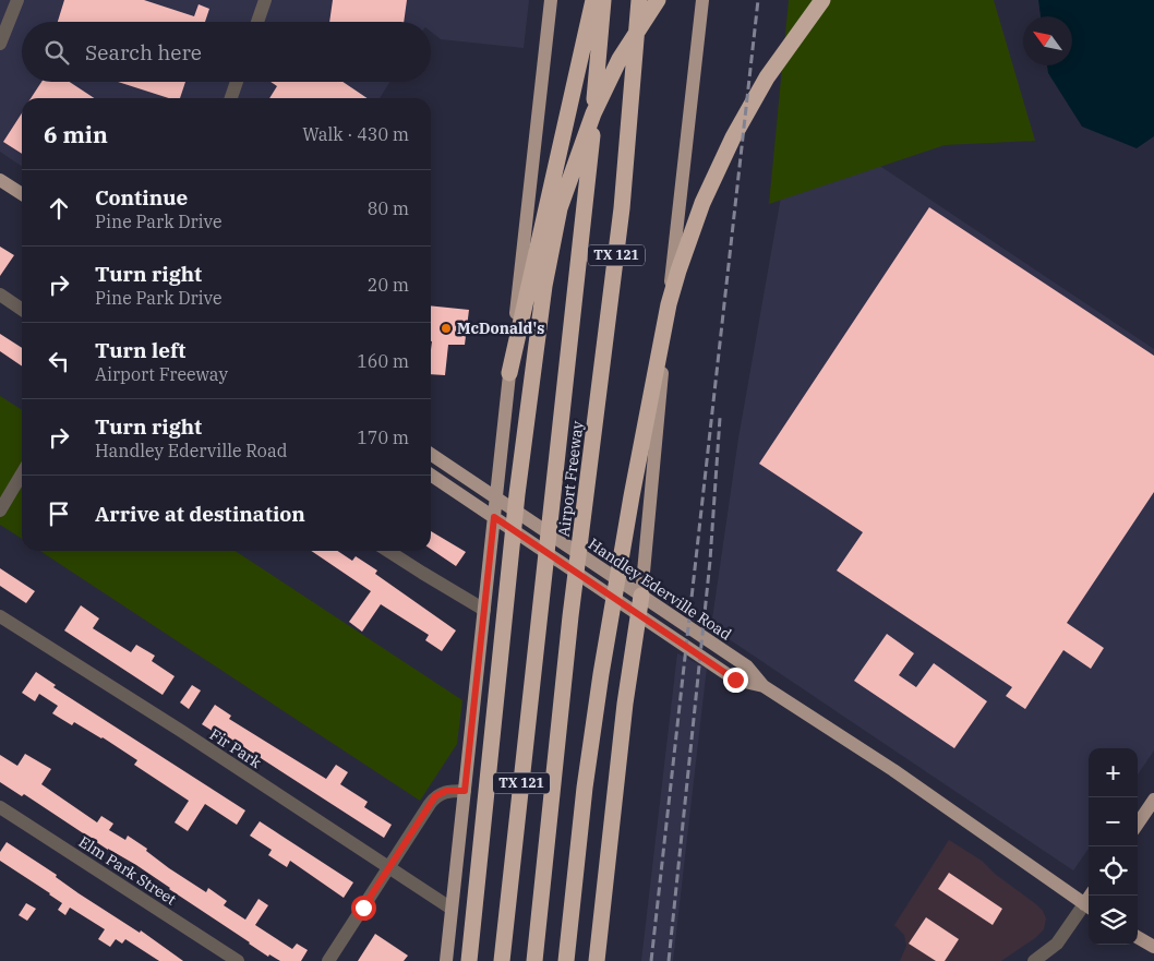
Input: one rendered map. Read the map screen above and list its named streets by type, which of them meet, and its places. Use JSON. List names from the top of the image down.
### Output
{
  "streets": {
    "highway": ["TX 121", "Airport Freeway"],
    "main road": ["Handley Ederville Road"],
    "street": ["Fir Park", "Elm Park Street"]
  },
  "places": ["McDonald's"],
  "north": "top left",
  "page": {
    "search": "Search here",
    "heading": ["6 min", "Walk · 430 m"],
    "list": [
      ["Continue", "Pine Park Drive", "80 m"],
      ["Turn right", "Pine Park Drive", "20 m"],
      ["Turn left", "Airport Freeway", "160 m"],
      ["Turn right", "Handley Ederville Road", "170 m"],
      "Arrive at destination"
    ],
    "map_buttons": ["+", "−"]
  }
}
